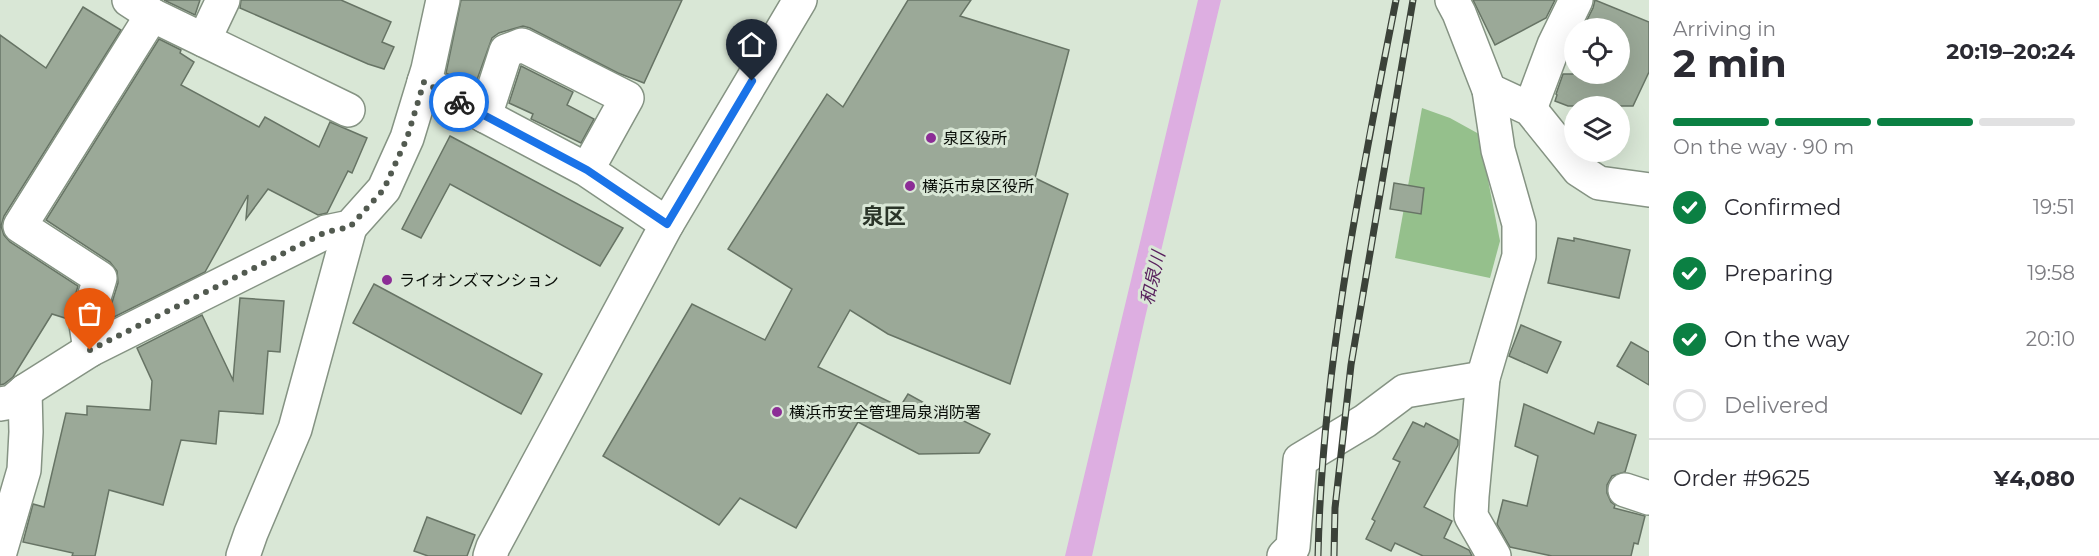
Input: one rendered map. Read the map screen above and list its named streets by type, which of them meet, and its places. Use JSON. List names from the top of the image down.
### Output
{
  "districts": ["泉区"],
  "water": ["和泉川"],
  "places": [
    "泉区役所",
    "横浜市泉区役所",
    "ライオンズマンション",
    "横浜市安全管理局泉消防署"
  ],
  "page": {
    "heading": ["2 min", "Arriving in", "20:19–20:24"],
    "panel": ["Order #9625", "¥4,080"],
    "bar": "On the way · 90 m",
    "list": [
      ["Confirmed", "19:51"],
      ["Preparing", "19:58"],
      ["On the way", "20:10"],
      "Delivered"
    ]
  }
}
